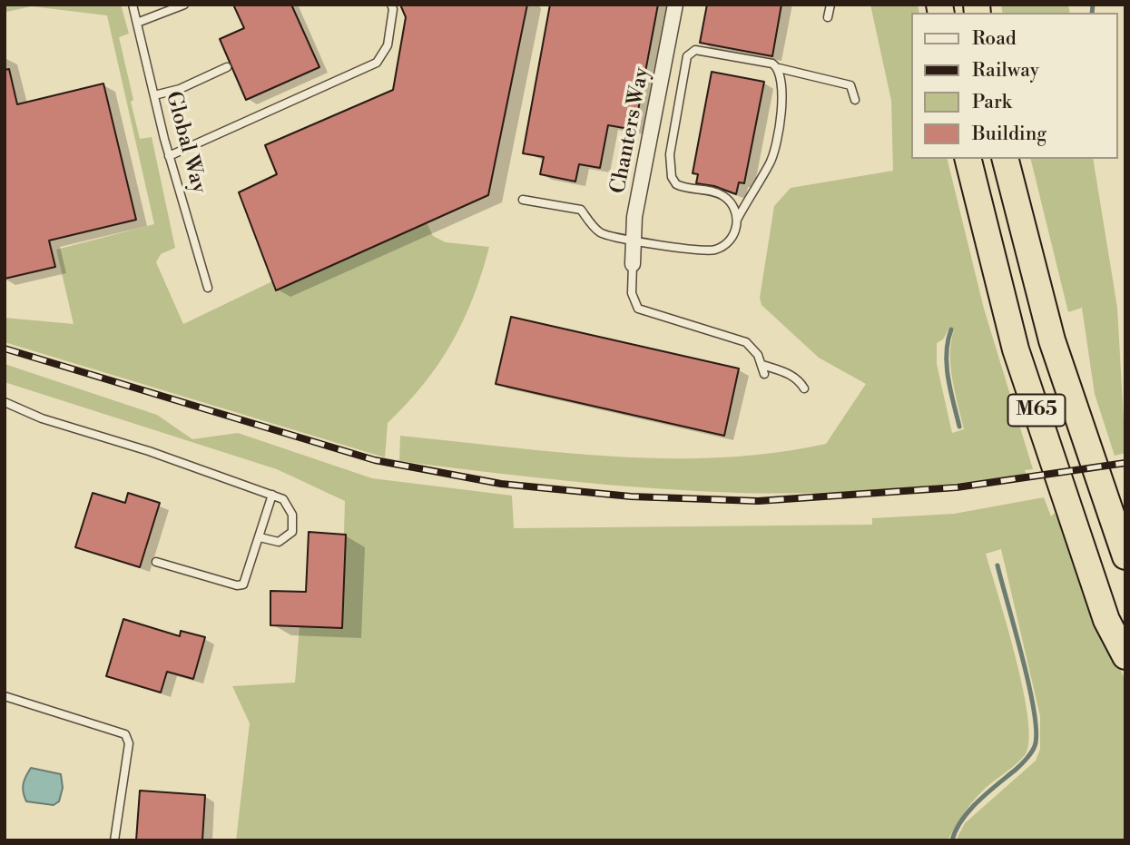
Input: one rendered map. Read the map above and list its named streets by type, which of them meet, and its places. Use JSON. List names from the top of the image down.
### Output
{
  "streets": {
    "highway": ["M65"],
    "street": ["Chanters Way"],
    "lane": ["Global Way"]
  },
  "legend": [
    "Road",
    "Railway",
    "Park",
    "Building"
  ]
}
